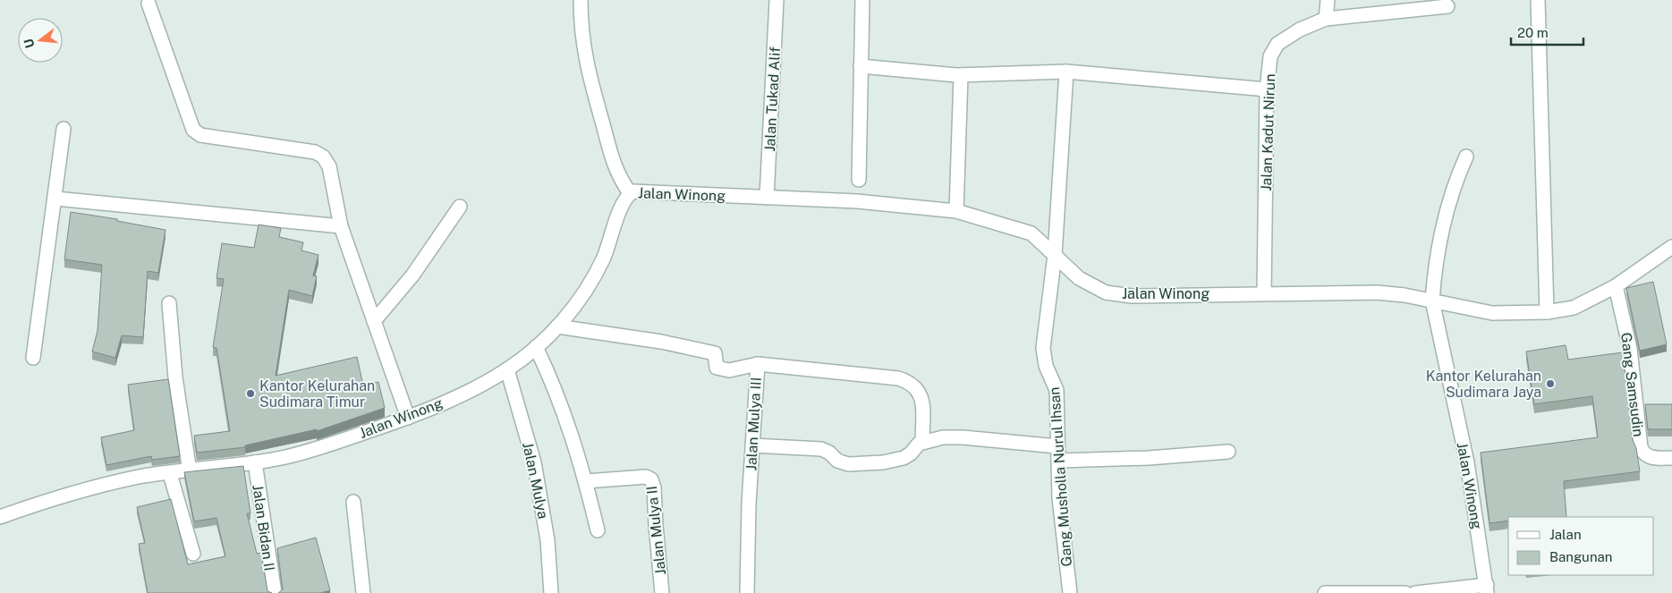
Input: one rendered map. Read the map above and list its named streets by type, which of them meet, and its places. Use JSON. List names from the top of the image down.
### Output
{
  "streets": {
    "street": [
      "Jalan Tukad Alif",
      "Jalan Kadut Nirun",
      "Jalan Winong",
      "Gang Samsudin",
      "Jalan Mulya III",
      "Gang Musholla Nurul Ihsan",
      "Jalan Mulya",
      "Jalan Bidan II",
      "Jalan Mulya II"
    ]
  },
  "crossings": [
    ["Jalan Tukad Alif", "Jalan Winong"],
    ["Jalan Kadut Nirun", "Jalan Winong"],
    ["Jalan Winong", "Jalan Mulya III"],
    ["Jalan Winong", "Gang Musholla Nurul Ihsan"],
    ["Jalan Winong", "Jalan Mulya"],
    ["Jalan Winong", "Jalan Bidan II"]
  ],
  "places": ["Kantor Kelurahan Sudimara Jaya", "Kantor Kelurahan Sudimara Timur"],
  "legend": ["Jalan", "Bangunan"],
  "scale_bar": "20 m",
  "north": "left"
}
